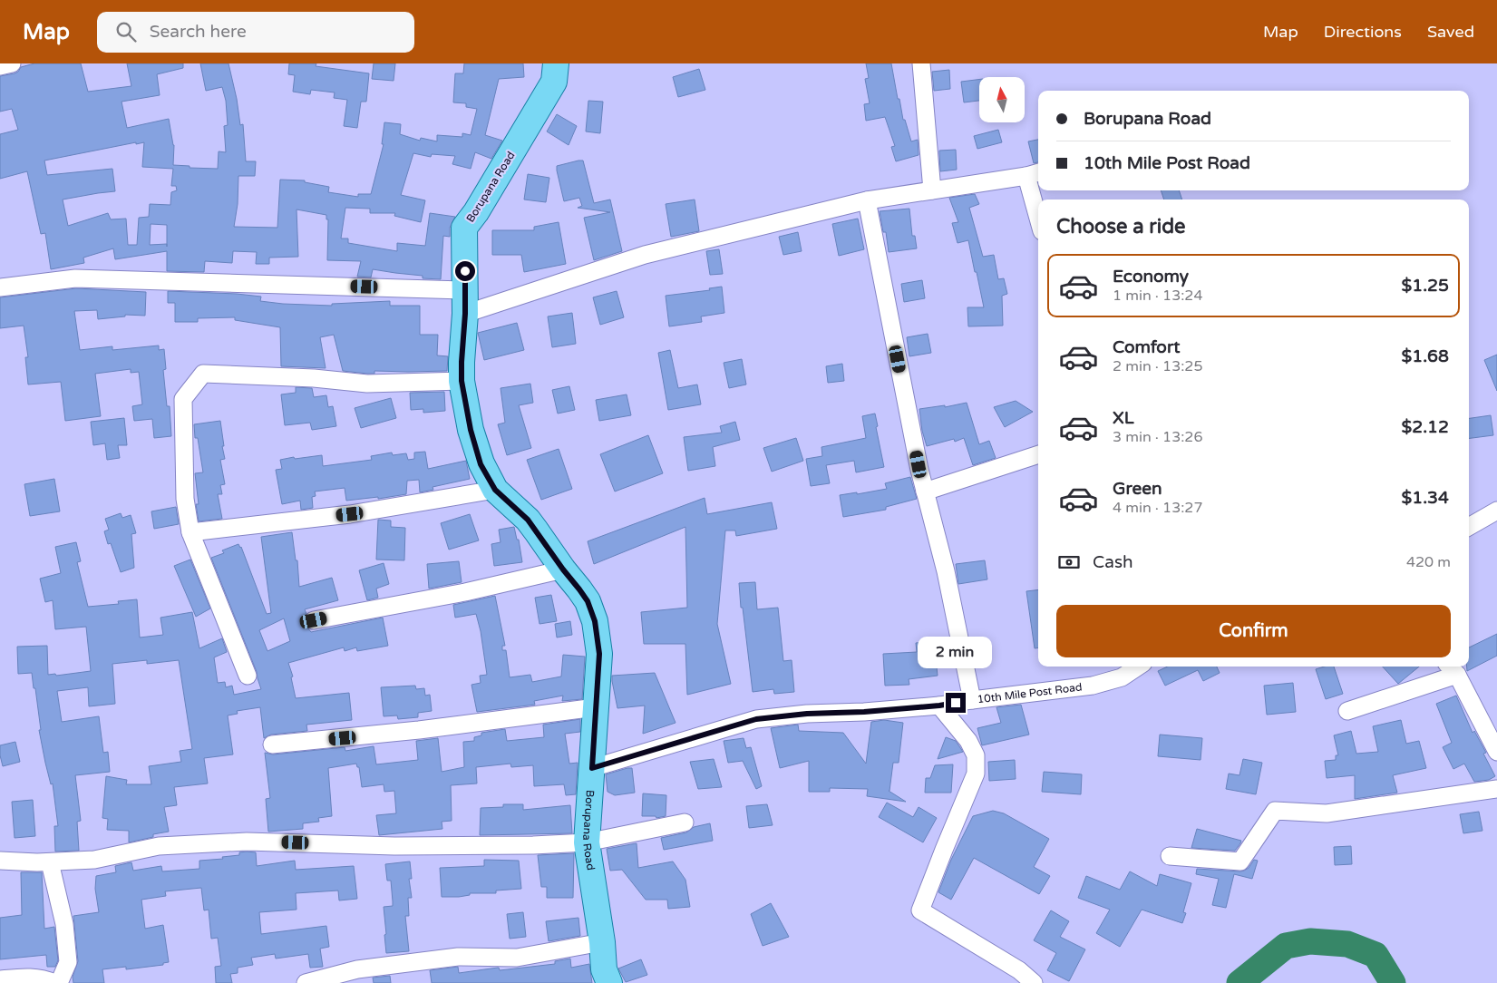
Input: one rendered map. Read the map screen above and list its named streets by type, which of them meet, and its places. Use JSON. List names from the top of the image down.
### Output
{
  "streets": {
    "main road": ["Borupana Road"],
    "street": ["10th Mile Post Road"]
  },
  "crossings": [
    ["Borupana Road", "10th Mile Post Road"]
  ],
  "north": "top",
  "page": {
    "header": "Map",
    "search": "Search here",
    "nav": ["Map", "Directions", "Saved"],
    "banner": ["Borupana Road", "10th Mile Post Road"],
    "heading": "Choose a ride",
    "list": [
      {
        "name": "Economy",
        "note": "1 min · 13:24",
        "value": "$1.25"
      },
      {
        "name": "Comfort",
        "note": "2 min · 13:25",
        "value": "$1.68"
      },
      {
        "name": "XL",
        "note": "3 min · 13:26",
        "value": "$2.12"
      },
      {
        "name": "Green",
        "note": "4 min · 13:27",
        "value": "$1.34"
      }
    ],
    "pay": ["Cash", "420 m"],
    "buttons": "Confirm",
    "bubble": "2 min"
  }
}
